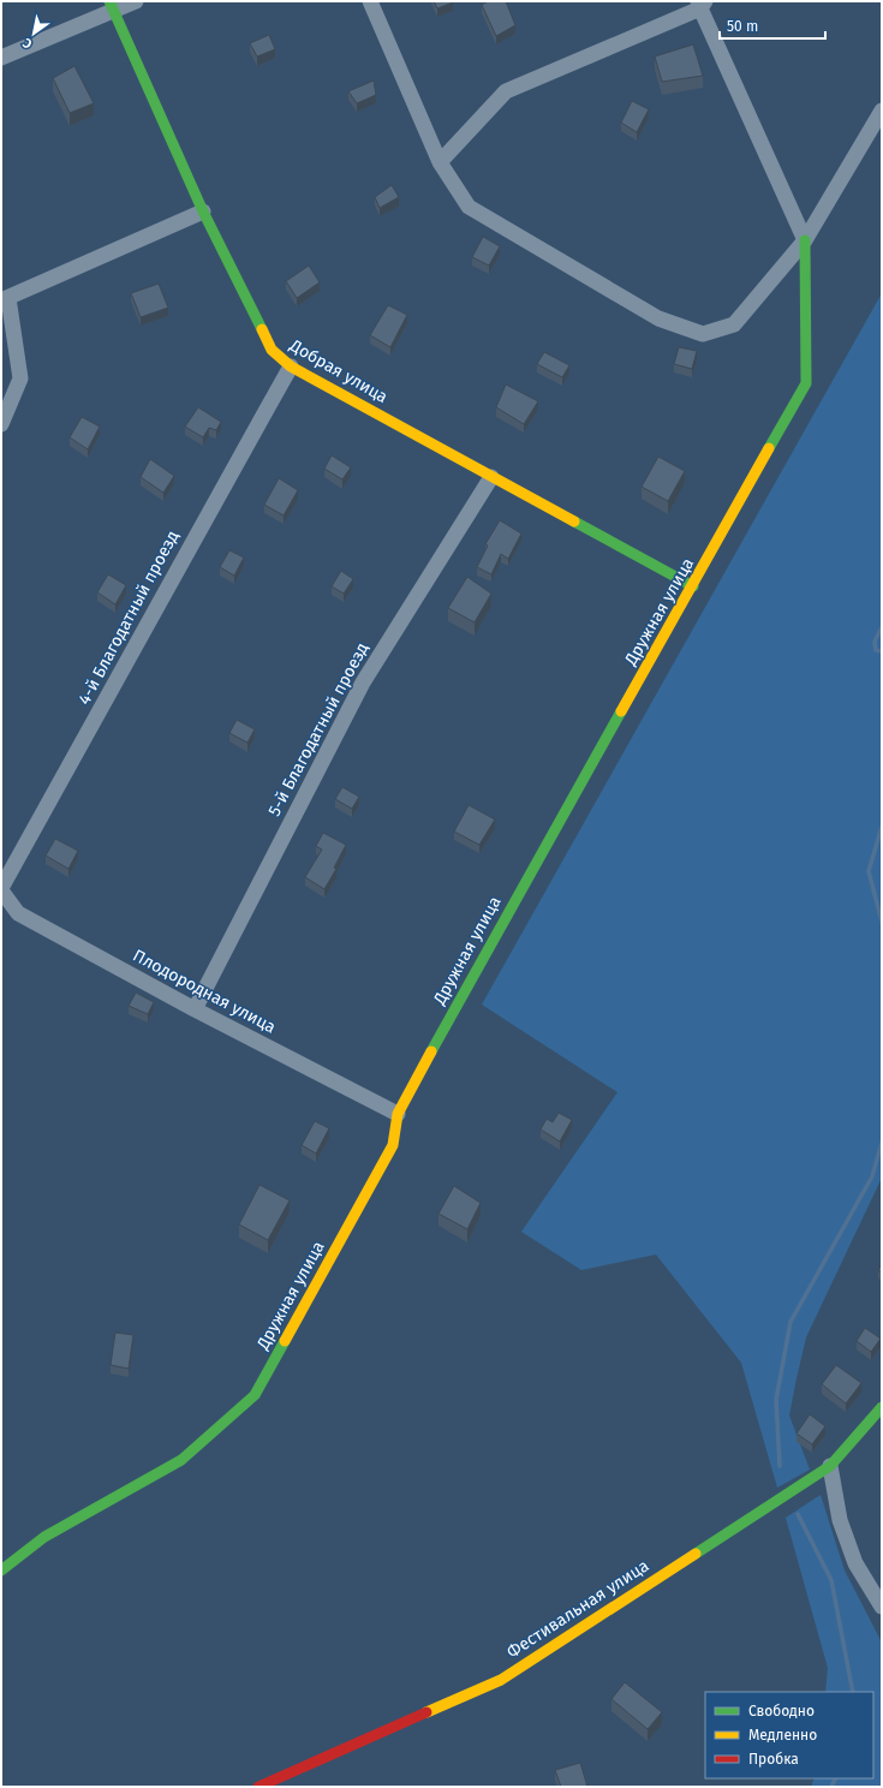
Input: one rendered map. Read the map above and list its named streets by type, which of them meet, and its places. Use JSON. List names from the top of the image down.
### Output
{
  "streets": {
    "street": [
      "Добрая улица",
      "Дружная улица",
      "4-й Благодатный проезд",
      "5-й Благодатный проезд",
      "Плодородная улица",
      "Фестивальная улица"
    ]
  },
  "crossings": [
    ["Добрая улица", "Дружная улица"],
    ["Добрая улица", "4-й Благодатный проезд"],
    ["Добрая улица", "5-й Благодатный проезд"],
    ["Дружная улица", "Плодородная улица"],
    ["4-й Благодатный проезд", "Плодородная улица"],
    ["5-й Благодатный проезд", "Плодородная улица"]
  ],
  "legend": ["Свободно", "Медленно", "Пробка"],
  "scale_bar": "50 m",
  "north": "bottom left"
}
